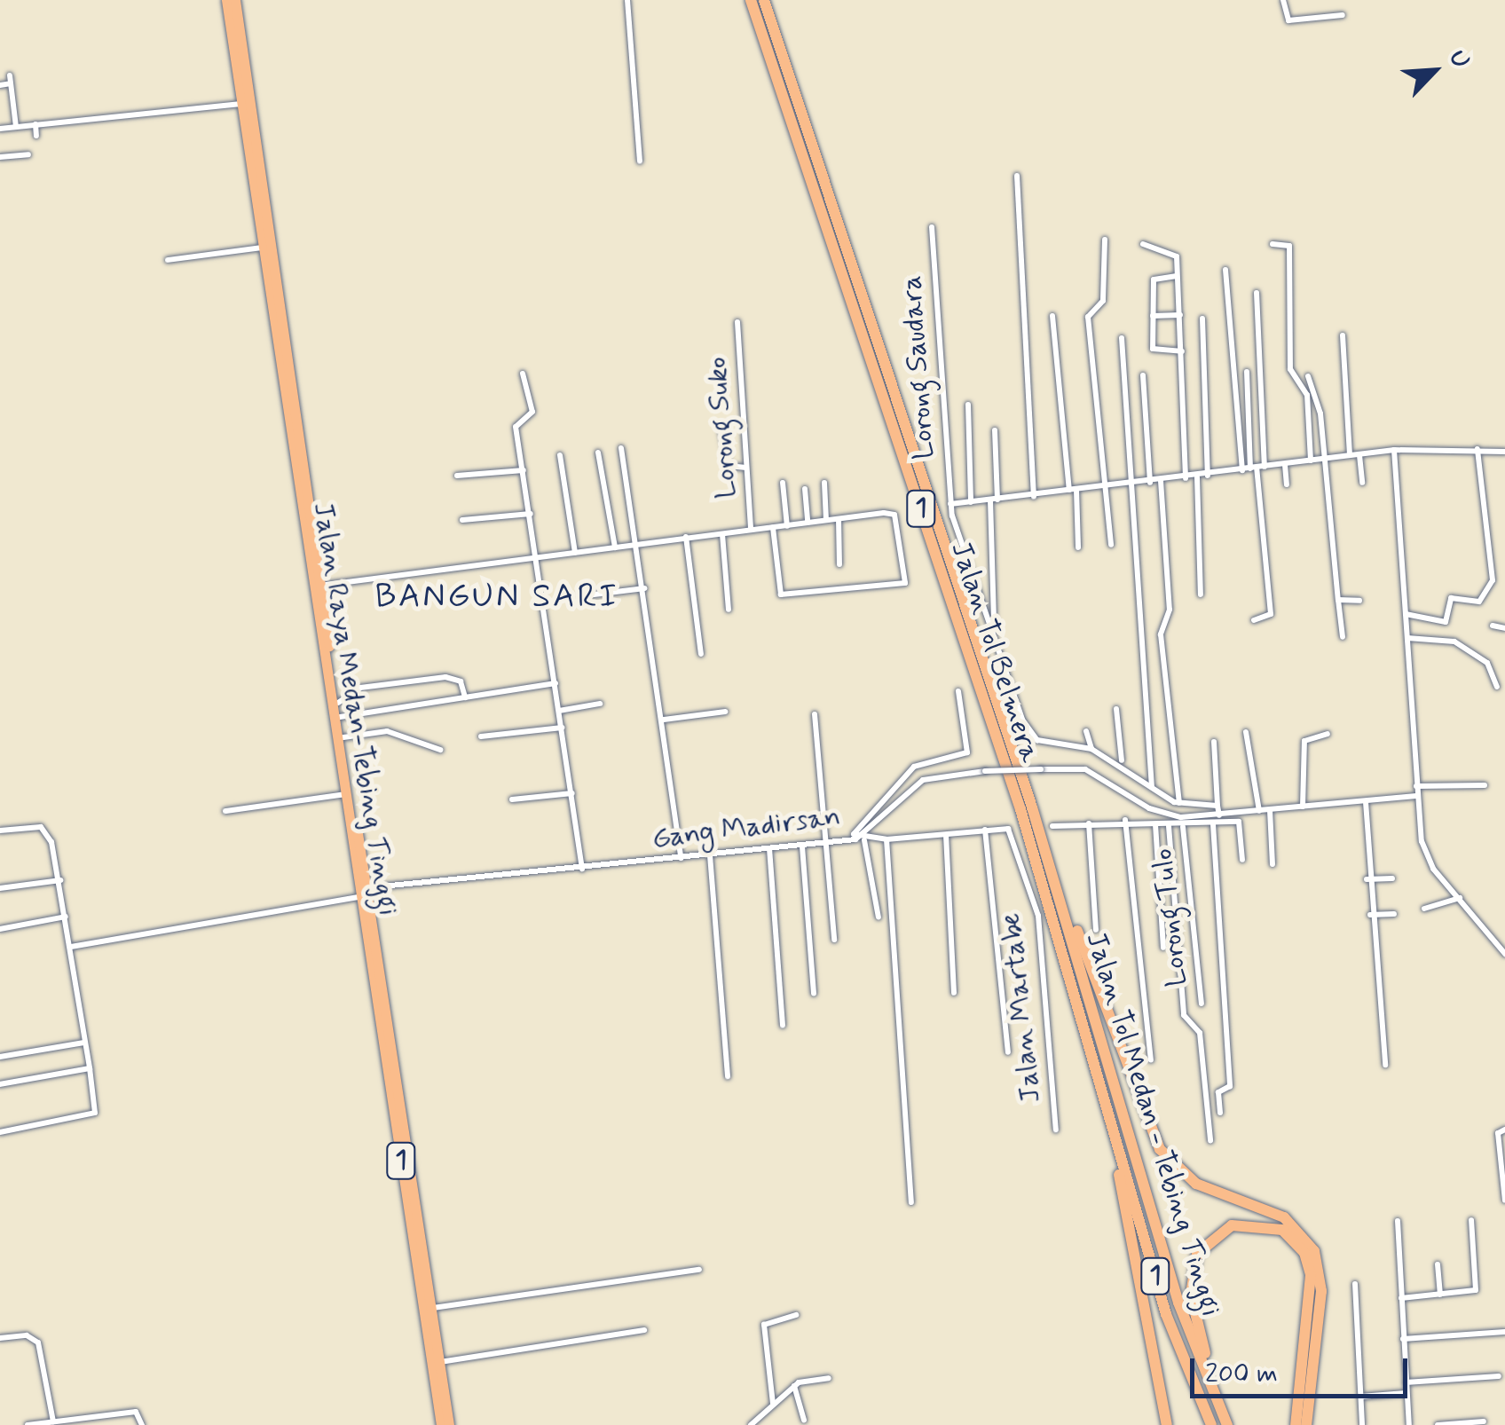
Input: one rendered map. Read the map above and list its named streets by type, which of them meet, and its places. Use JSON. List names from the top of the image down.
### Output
{
  "streets": {
    "highway": [
      "1",
      "Jalan Tol Belmera",
      "Jalan Raya Medan-Tebing Tinggi",
      "Jalan Tol Medan - Tebing Tinggi"
    ],
    "street": [
      "Lorong Saudara",
      "Lorong Suko",
      "Gang Madirsan",
      "Lorong Tulo",
      "Jalan Martabe"
    ]
  },
  "crossings": [
    ["Jalan Tol Belmera", "Jalan Tol Medan - Tebing Tinggi"],
    ["Jalan Raya Medan-Tebing Tinggi", "Gang Madirsan"]
  ],
  "districts": ["BANGUN SARI"],
  "scale_bar": "200 m",
  "north": "top right"
}
